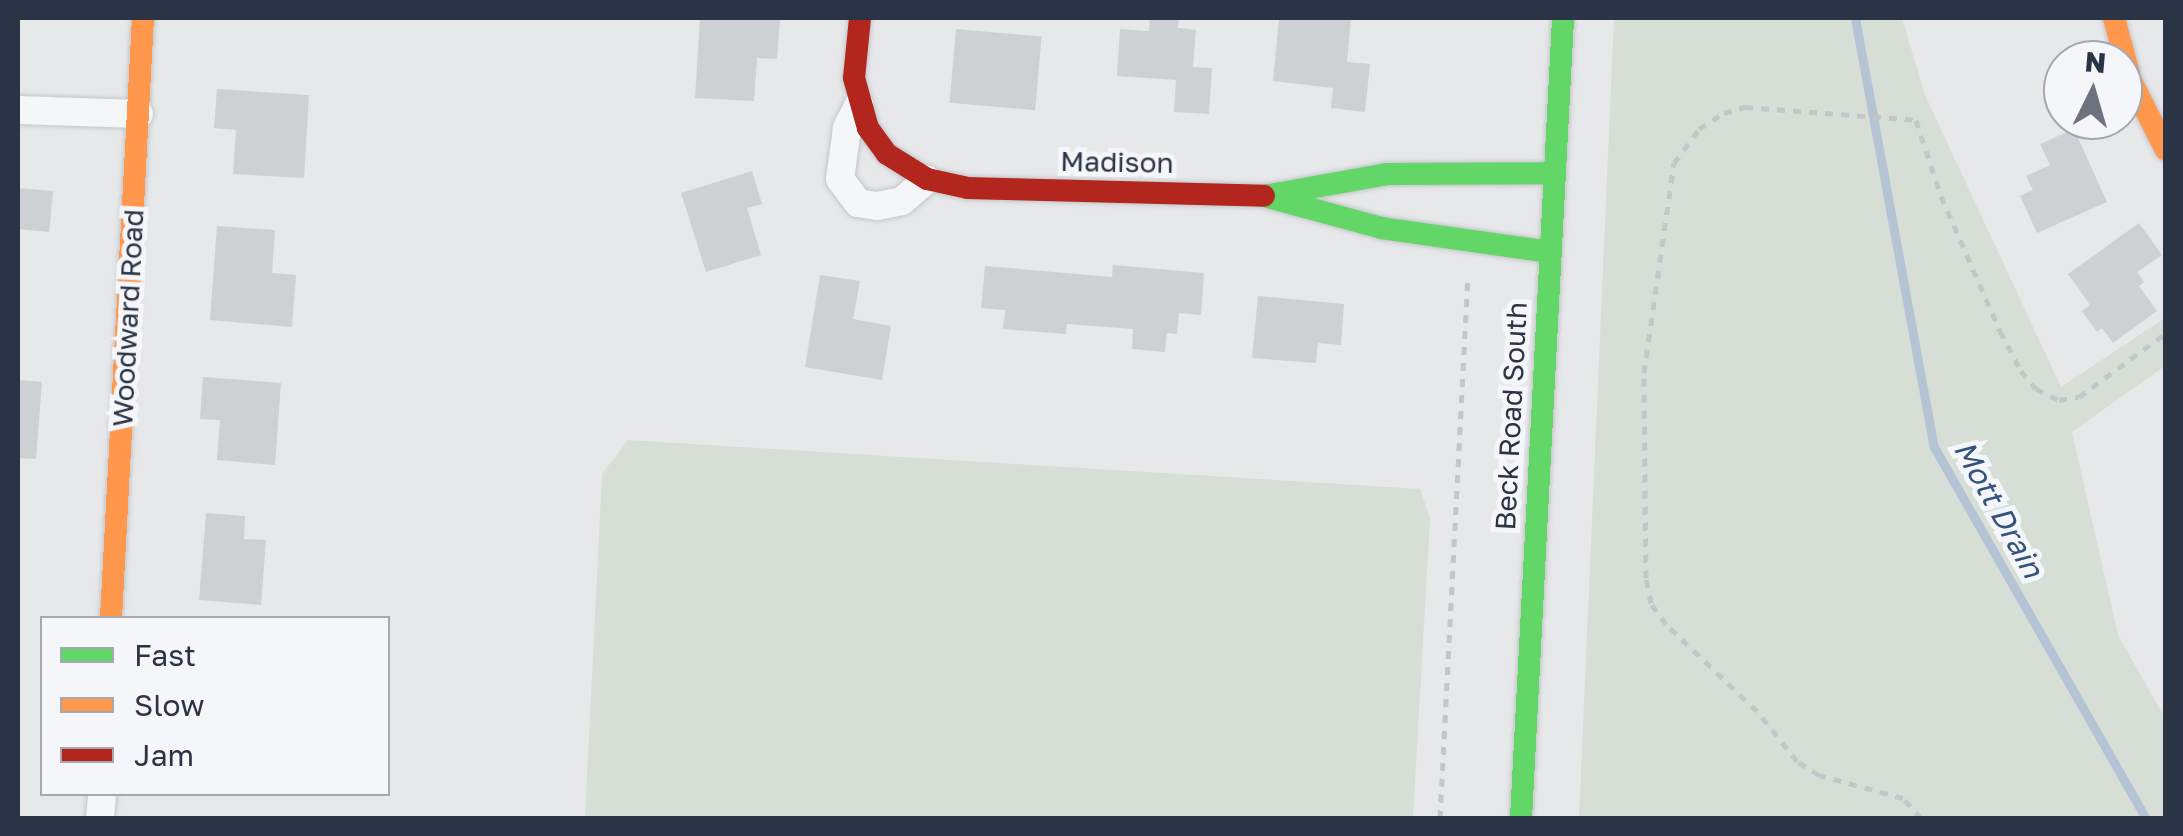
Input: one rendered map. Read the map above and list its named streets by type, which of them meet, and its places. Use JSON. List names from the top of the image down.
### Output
{
  "streets": {
    "street": ["Madison", "Woodward Road", "Beck Road South"]
  },
  "crossings": [
    ["Madison", "Beck Road South"]
  ],
  "water": ["Mott Drain"],
  "legend": ["Fast", "Slow", "Jam"],
  "north": "top"
}
